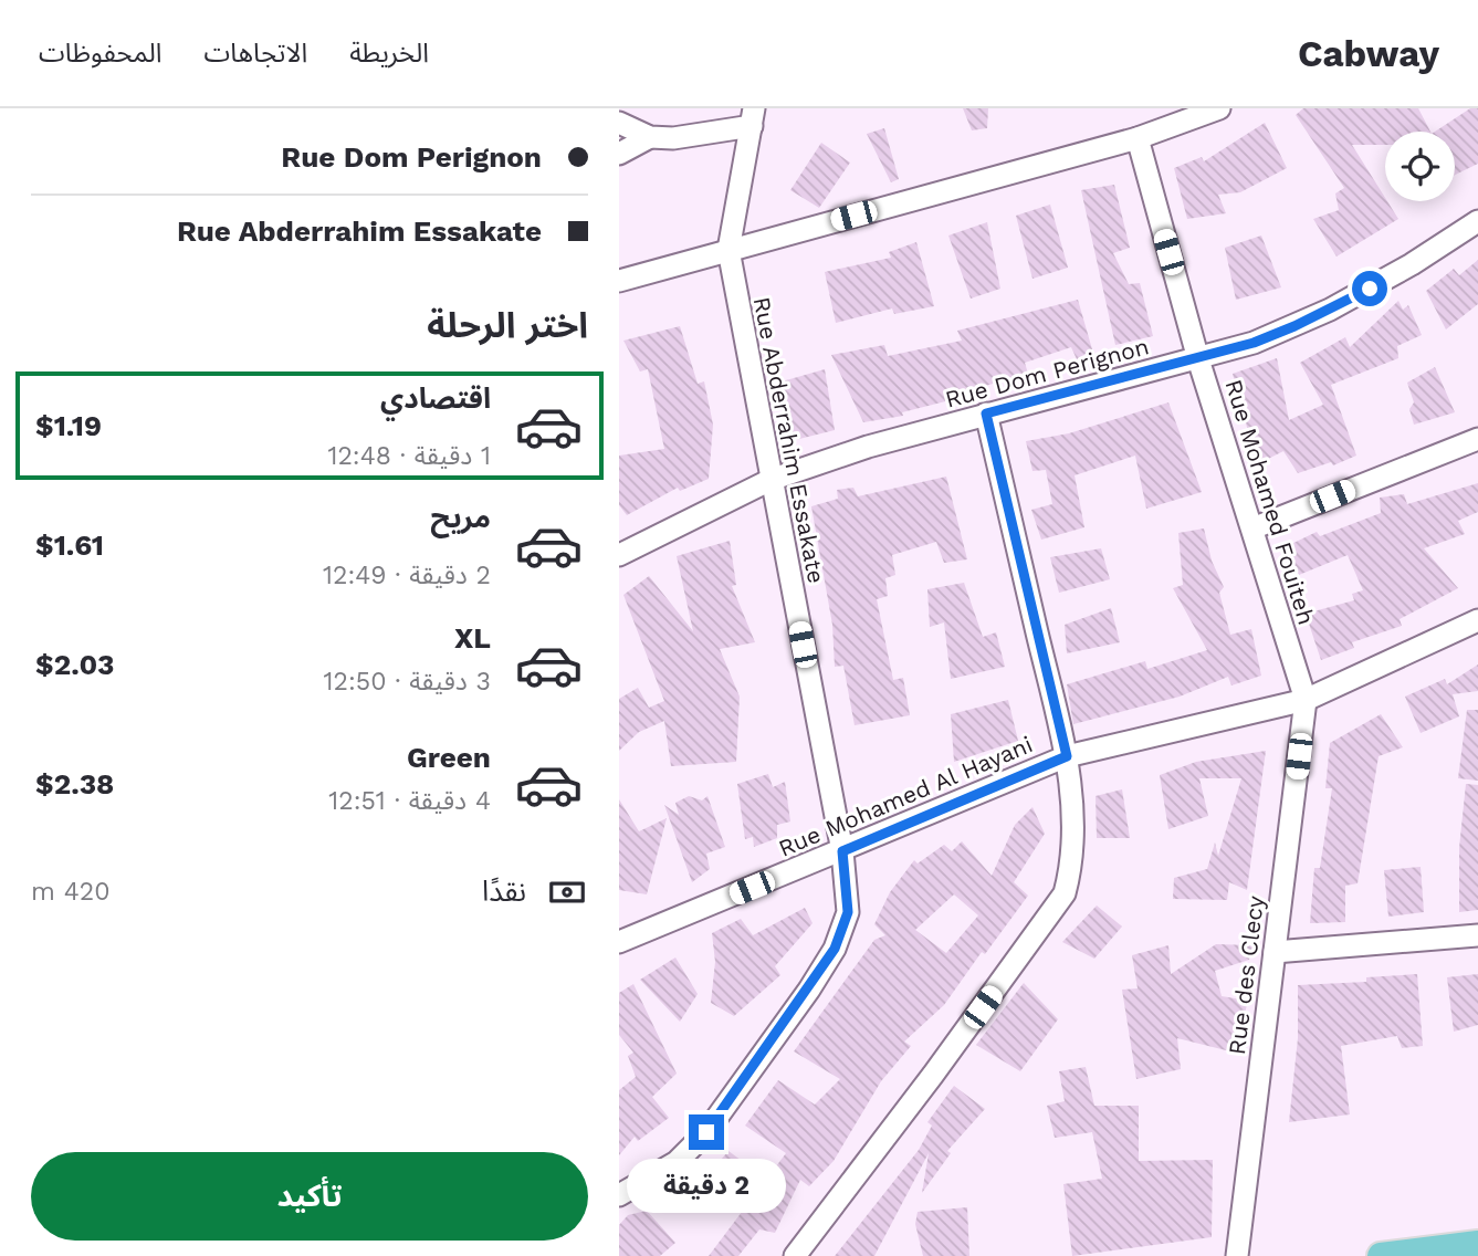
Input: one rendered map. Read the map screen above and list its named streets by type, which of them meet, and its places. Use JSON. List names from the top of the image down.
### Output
{
  "streets": {
    "street": [
      "Rue Dom Perignon",
      "Rue Abderrahim Essakate",
      "Rue Mohamed Fouiteh",
      "Rue Mohamed Al Hayani",
      "Rue des Clecy"
    ]
  },
  "crossings": [
    ["Rue Dom Perignon", "Rue Abderrahim Essakate"],
    ["Rue Dom Perignon", "Rue Mohamed Fouiteh"],
    ["Rue Abderrahim Essakate", "Rue Mohamed Al Hayani"],
    ["Rue Mohamed Fouiteh", "Rue Mohamed Al Hayani"],
    ["Rue Mohamed Fouiteh", "Rue des Clecy"],
    ["Rue Mohamed Al Hayani", "Rue des Clecy"]
  ],
  "page": {
    "header": "Cabway",
    "nav": ["الخريطة", "الاتجاهات", "المحفوظات"],
    "banner": ["Rue Dom Perignon", "Rue Abderrahim Essakate"],
    "heading": "اختر الرحلة",
    "list": [
      {
        "name": "اقتصادي",
        "note": "1 دقيقة · 12:48",
        "value": "$1.19"
      },
      {
        "name": "مريح",
        "note": "2 دقيقة · 12:49",
        "value": "$1.61"
      },
      {
        "name": "XL",
        "note": "3 دقيقة · 12:50",
        "value": "$2.03"
      },
      {
        "name": "Green",
        "note": "4 دقيقة · 12:51",
        "value": "$2.38"
      }
    ],
    "pay": ["نقدًا", "420 m"],
    "buttons": "تأكيد",
    "bubble": "2 دقيقة"
  }
}
